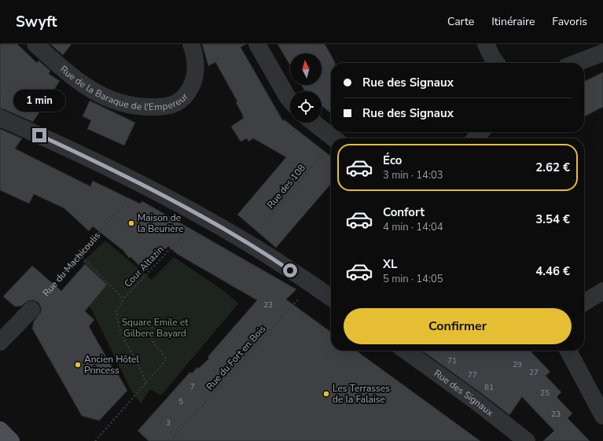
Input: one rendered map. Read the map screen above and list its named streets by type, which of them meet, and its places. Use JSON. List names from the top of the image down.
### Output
{
  "streets": {
    "street": ["Rue de la Baraque de l'Empereur", "Rue des Signaux"],
    "path": [
      "Rue des 108",
      "Rue du Machicoulis",
      "Cour Altazin",
      "Rue du Fort en Bois"
    ]
  },
  "parks": ["Square Emile et Gilbere Bayard"],
  "places": ["Maison de la Beurière", "Ancien Hôtel Princess", "Les Terrasses de la Falaise"],
  "house_numbers": [
    "23",
    "71",
    "29",
    "27",
    "77",
    "7",
    "81",
    "25",
    "5",
    "23",
    "3"
  ],
  "north": "top",
  "page": {
    "header": "Swyft",
    "nav": ["Carte", "Itinéraire", "Favoris"],
    "banner": ["Rue des Signaux", "Rue des Signaux"],
    "bubble": "1 min",
    "list": [
      {
        "name": "Éco",
        "note": "3 min · 14:03",
        "value": "2.62 €"
      },
      {
        "name": "Confort",
        "note": "4 min · 14:04",
        "value": "3.54 €"
      },
      {
        "name": "XL",
        "note": "5 min · 14:05",
        "value": "4.46 €"
      }
    ],
    "buttons": "Confirmer"
  }
}
